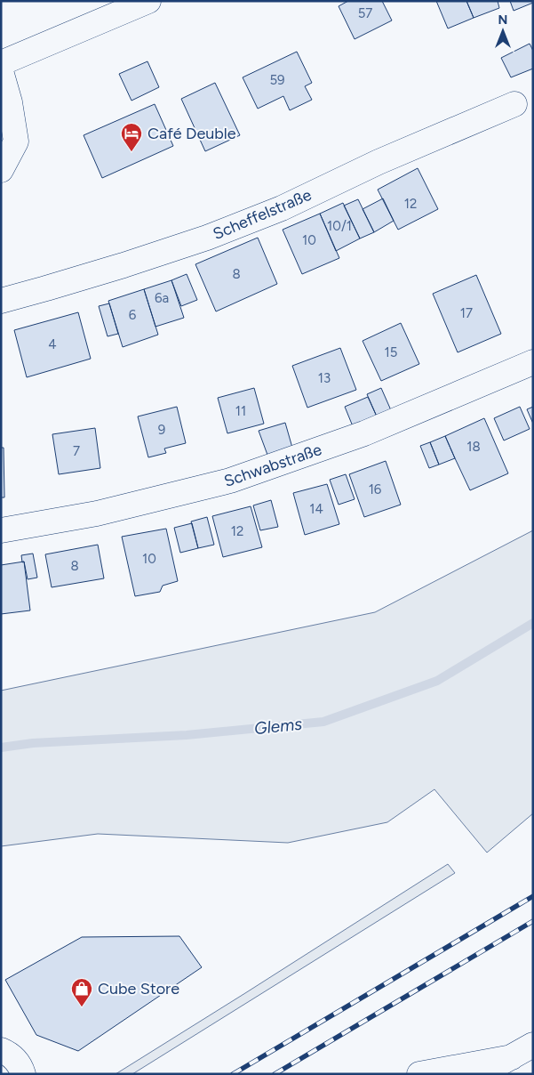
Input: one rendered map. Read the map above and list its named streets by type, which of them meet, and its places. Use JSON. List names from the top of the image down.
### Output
{
  "streets": {
    "street": ["Scheffelstraße", "Schwabstraße"]
  },
  "water": ["Glems"],
  "places": {
    "hotel": ["Café Deuble"],
    "shop": ["Cube Store"]
  },
  "house_numbers": [
    "57",
    "59",
    "12",
    "10/1",
    "10",
    "8",
    "6a",
    "17",
    "6",
    "4",
    "15",
    "13",
    "11",
    "9",
    "18",
    "7",
    "16",
    "14",
    "12",
    "10",
    "8"
  ],
  "north": "top"
}
